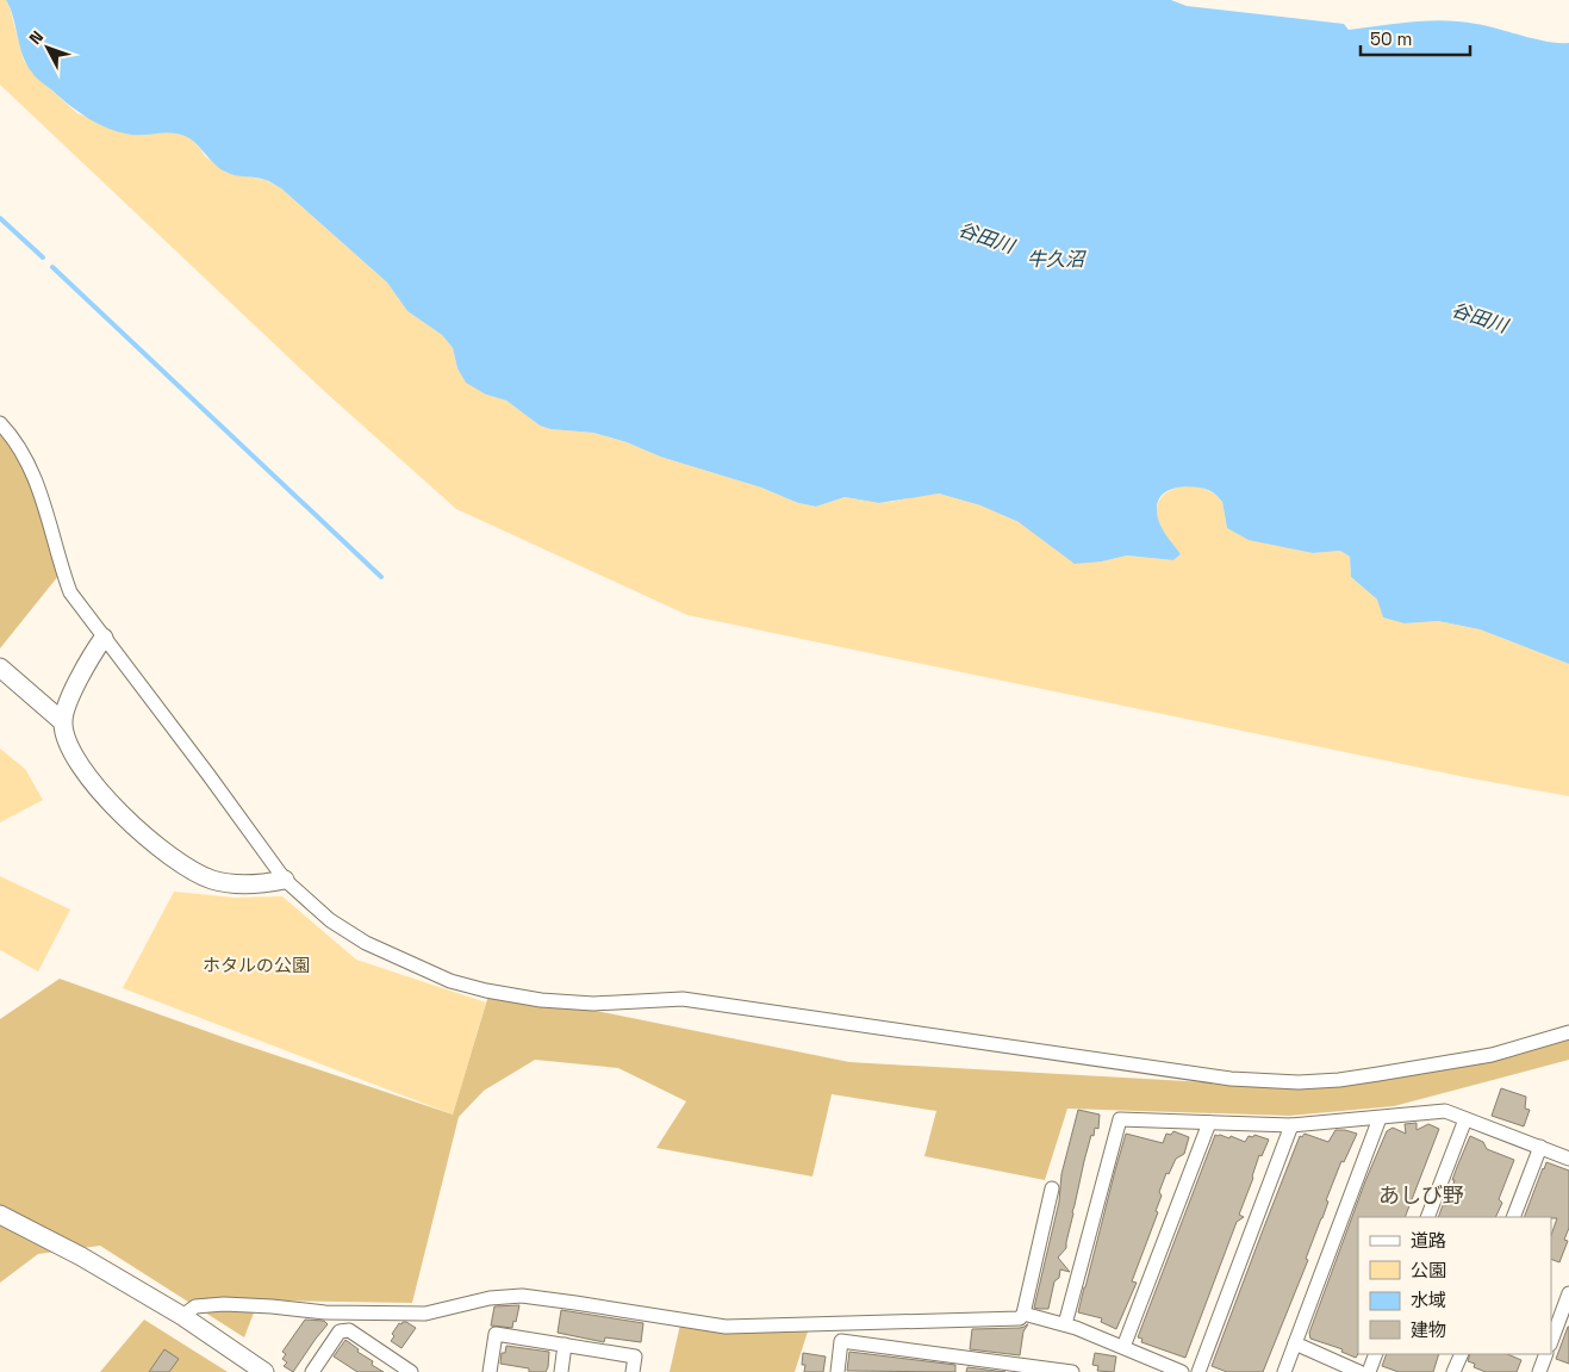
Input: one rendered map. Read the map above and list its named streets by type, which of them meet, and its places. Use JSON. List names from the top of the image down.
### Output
{
  "districts": ["あしび野"],
  "water": ["谷田川", "牛久沼"],
  "parks": ["ホタルの公園"],
  "legend": [
    "道路",
    "公園",
    "水域",
    "建物"
  ],
  "scale_bar": "50 m",
  "north": "top left"
}
